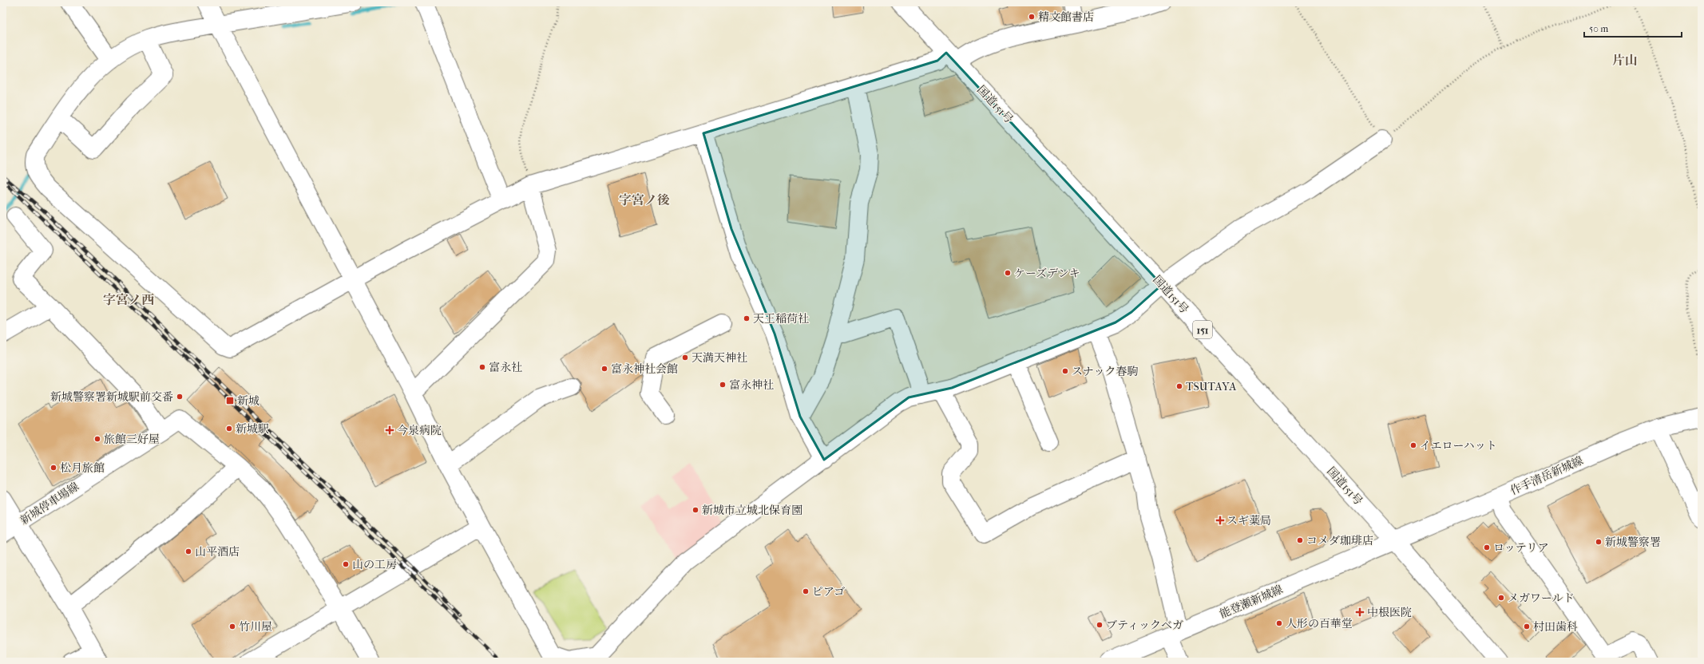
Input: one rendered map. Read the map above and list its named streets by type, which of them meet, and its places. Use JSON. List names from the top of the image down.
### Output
{
  "streets": {
    "main road": [
      "国道151号",
      "151",
      "作手清岳新城線",
      "新城停車場線",
      "能登瀬新城線"
    ]
  },
  "crossings": [
    ["国道151号", "作手清岳新城線"],
    ["国道151号", "能登瀬新城線"],
    ["作手清岳新城線", "能登瀬新城線"]
  ],
  "districts": ["片山", "字宮ノ後", "字宮ノ西"],
  "places": {
    "other": [
      "精文館書店",
      "ケーズデンキ",
      "天王稲荷社",
      "天満天神社",
      "富永社",
      "富永神社会館",
      "スナック春駒",
      "富永神社",
      "TSUTAYA",
      "新城警察署新城駅前交番",
      "新城駅",
      "旅館三好屋",
      "イエローハット",
      "松月旅館",
      "新城市立城北保育園",
      "コメダ珈琲店",
      "新城警察署",
      "ロッテリア",
      "山平酒店",
      "山の工房",
      "ピアゴ",
      "メガワールド",
      "人形の百華堂",
      "ブティックベガ",
      "竹川屋",
      "村田歯科"
    ],
    "transit": ["新城"],
    "health": ["今泉病院", "スギ薬局", "中根医院"]
  },
  "scale_bar": "50 m"
}
